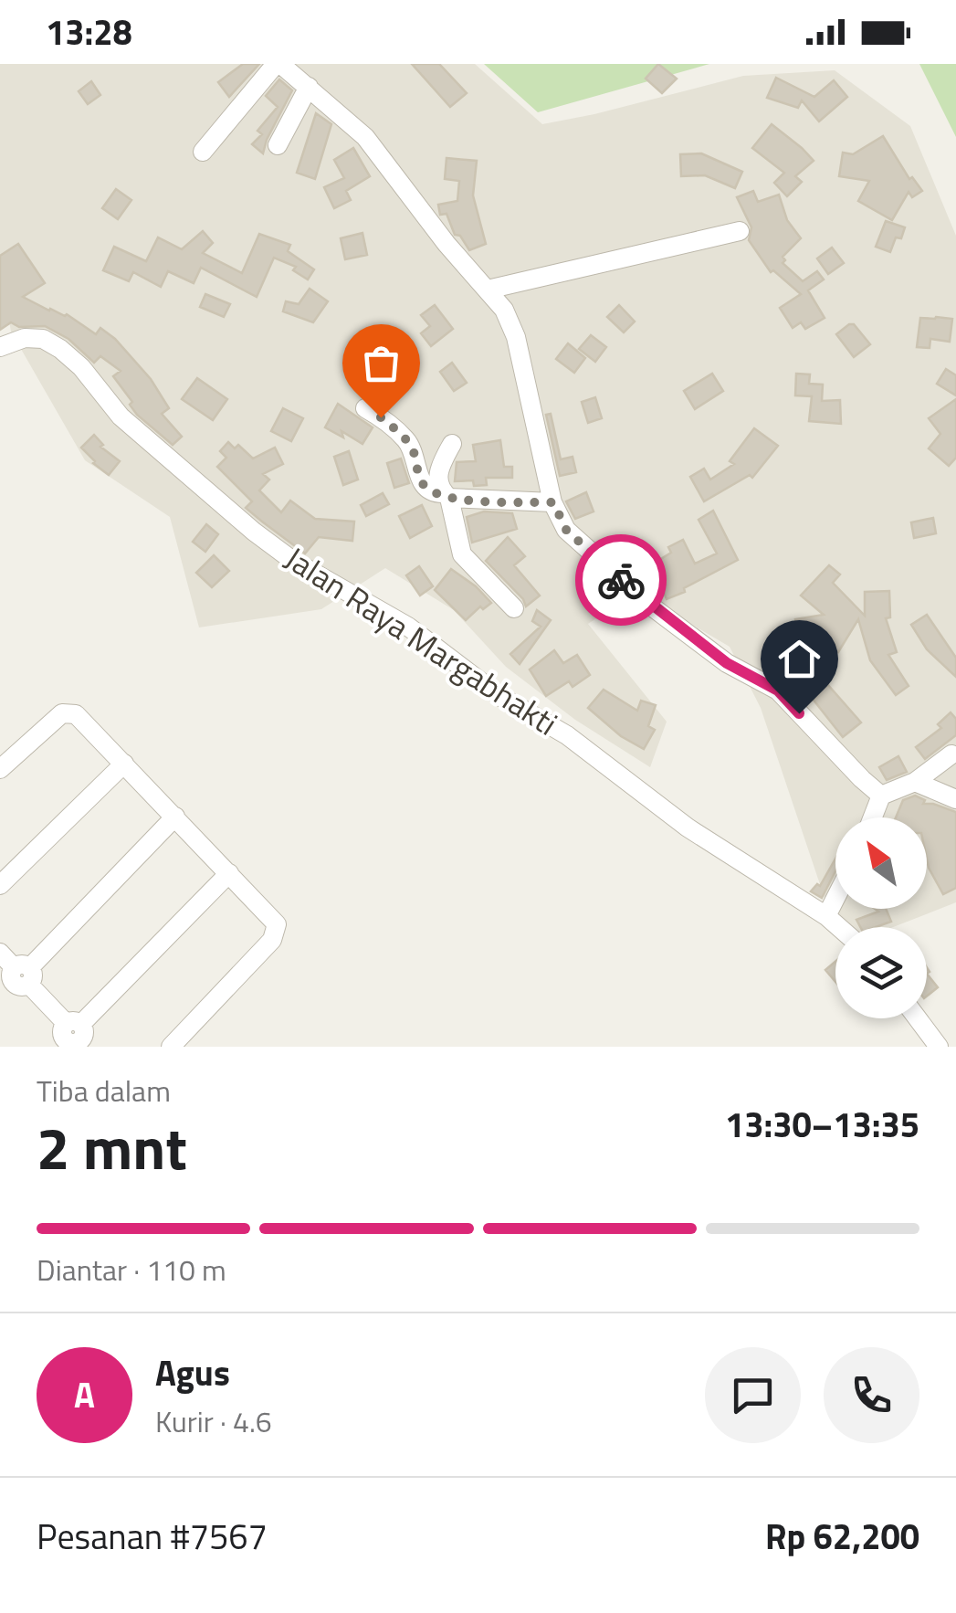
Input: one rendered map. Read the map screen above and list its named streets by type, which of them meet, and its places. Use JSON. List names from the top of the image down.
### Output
{
  "streets": {
    "street": ["Jalan Raya Margabhakti"]
  },
  "north": "top left",
  "page": {
    "status": "13:28",
    "heading": ["2 mnt", "Tiba dalam", "13:30–13:35"],
    "panel": [
      "Agus",
      "Kurir · 4.6",
      "Pesanan #7567",
      "Rp 62,200"
    ],
    "bar": "Diantar · 110 m",
    "round": "A"
  }
}
